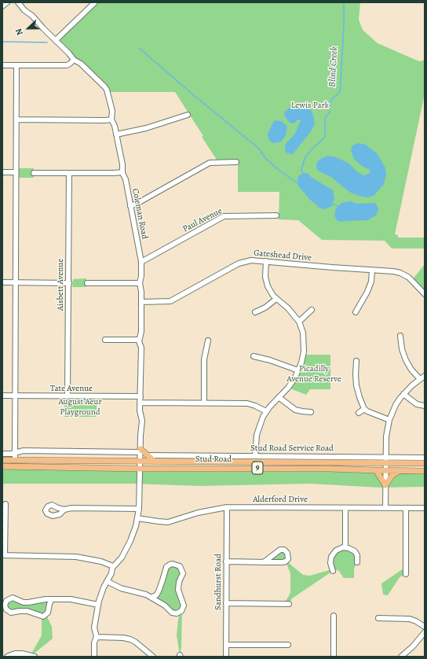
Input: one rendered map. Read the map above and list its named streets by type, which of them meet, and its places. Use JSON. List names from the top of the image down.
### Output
{
  "streets": {
    "main road": ["Stud Road", "9"],
    "street": [
      "Coleman Road",
      "Paul Avenue",
      "Gateshead Drive",
      "Aisbett Avenue",
      "Tate Avenue",
      "Stud Road Service Road",
      "Alderford Drive",
      "Sandhurst Road"
    ]
  },
  "crossings": [
    ["Coleman Road", "Paul Avenue"],
    ["Coleman Road", "Gateshead Drive"],
    ["Coleman Road", "Tate Avenue"],
    ["Coleman Road", "Stud Road"],
    ["Coleman Road", "Alderford Drive"],
    ["Aisbett Avenue", "Tate Avenue"],
    ["Stud Road Service Road", "Stud Road"],
    ["Alderford Drive", "Sandhurst Road"]
  ],
  "water": ["Blind Creek"],
  "parks": ["Lewis Park", "Picadilly Avenue Reserve", "August Aeur Playground"],
  "north": "left"
}
